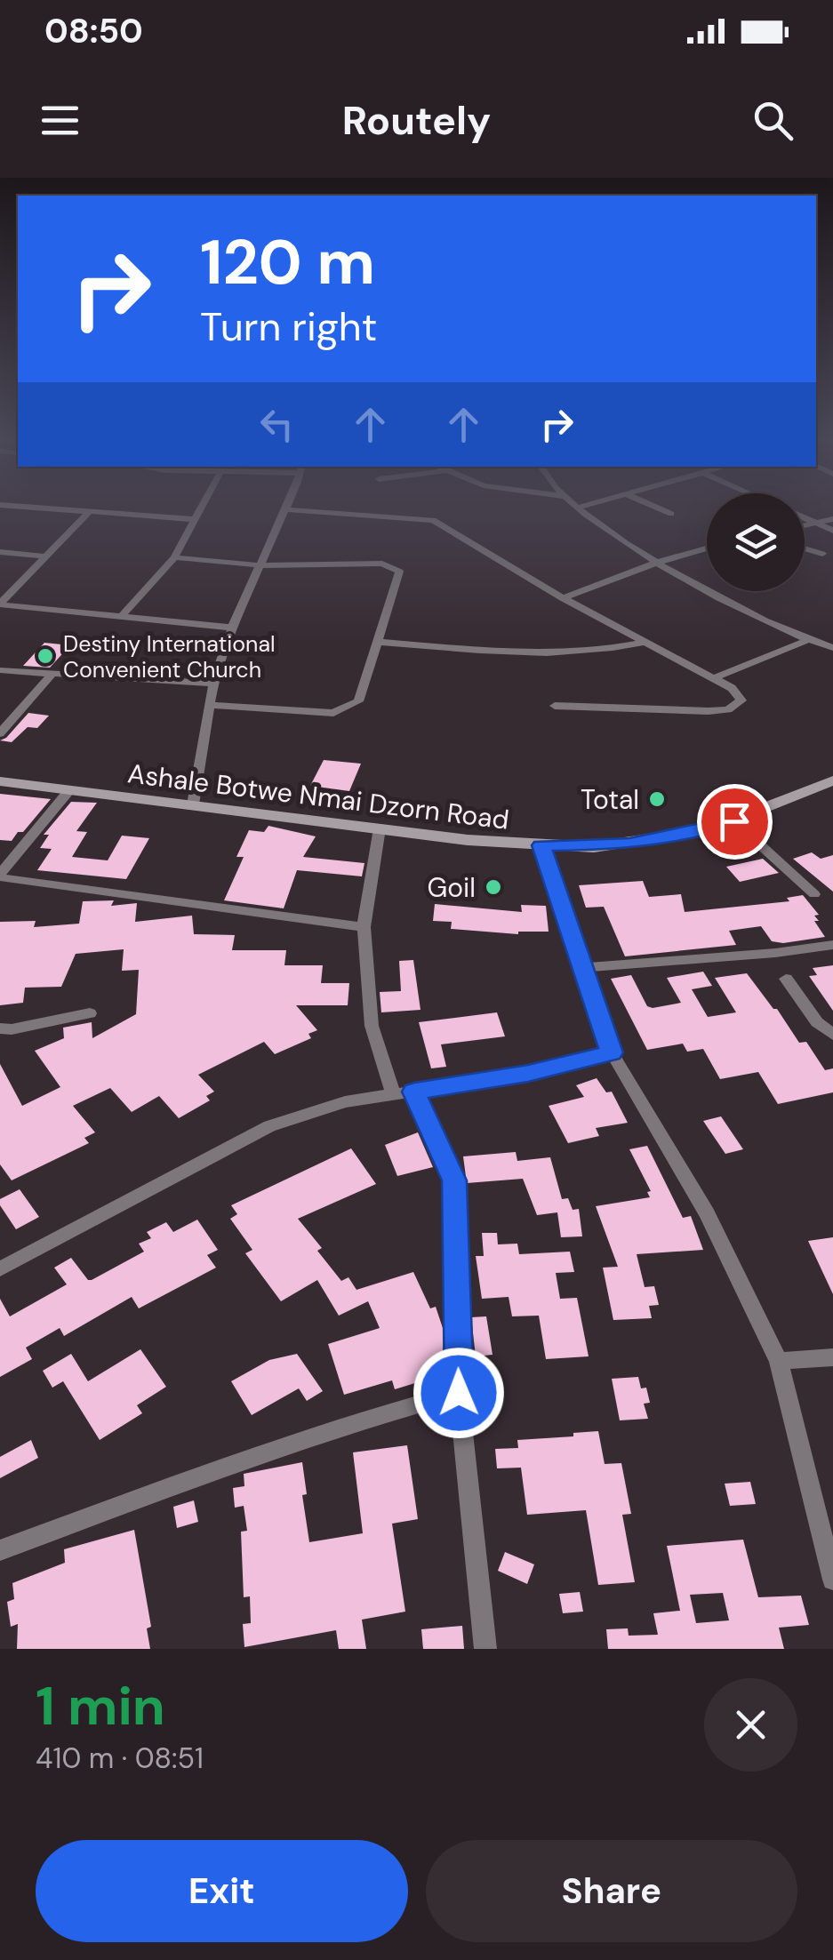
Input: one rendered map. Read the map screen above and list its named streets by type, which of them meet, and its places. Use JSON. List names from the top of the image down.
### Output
{
  "streets": {
    "main road": ["Ashale Botwe Nmai Dzorn Road"]
  },
  "places": ["Destiny International Convenient Church", "Total", "Goil"],
  "page": {
    "status": "08:50",
    "header": "Routely",
    "turn": ["120 m", "Turn right"],
    "heading": ["1 min", "410 m · 08:51"],
    "buttons": ["Exit", "Share"]
  }
}
